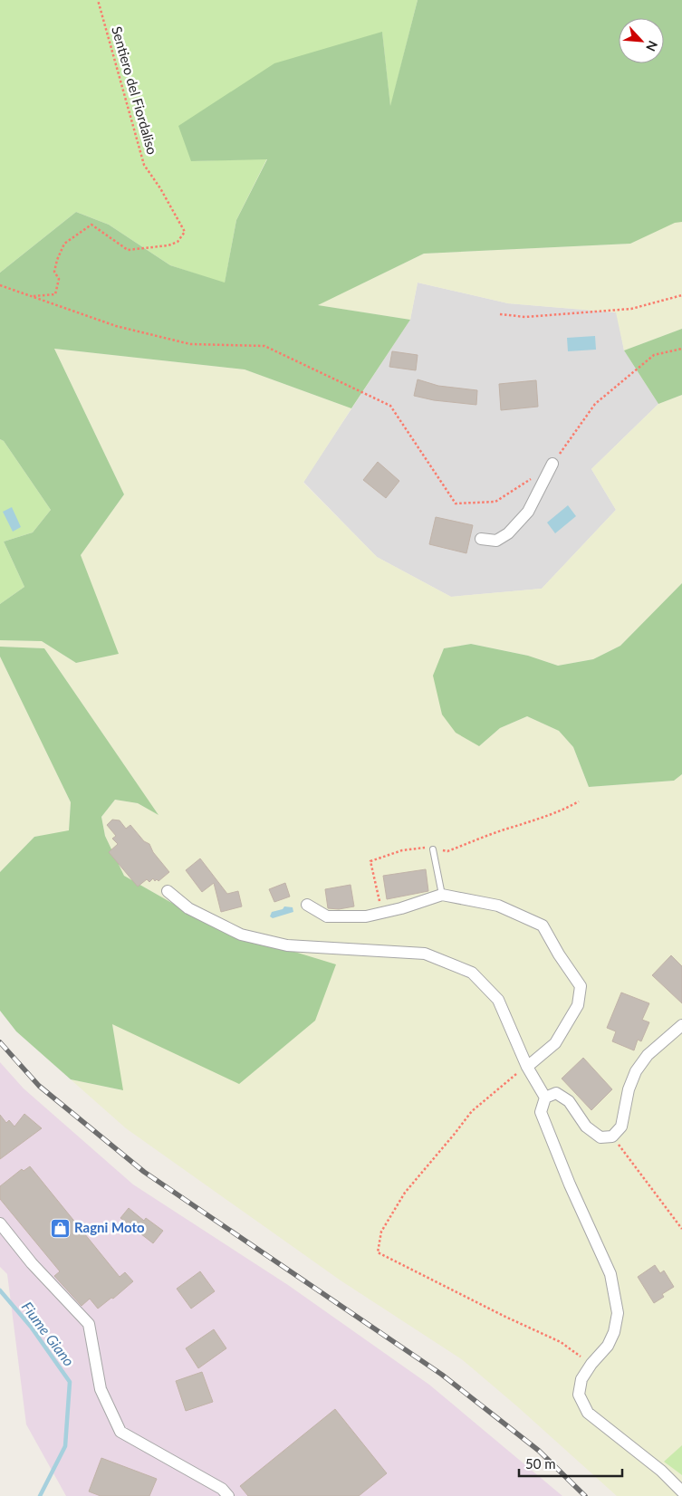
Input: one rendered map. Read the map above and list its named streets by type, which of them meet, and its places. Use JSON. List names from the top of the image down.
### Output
{
  "streets": {
    "path": ["Sentiero del Fiordaliso"]
  },
  "water": ["Fiume Giano"],
  "places": {
    "shop": ["Ragni Moto"]
  },
  "scale_bar": "50 m",
  "north": "bottom right"
}
